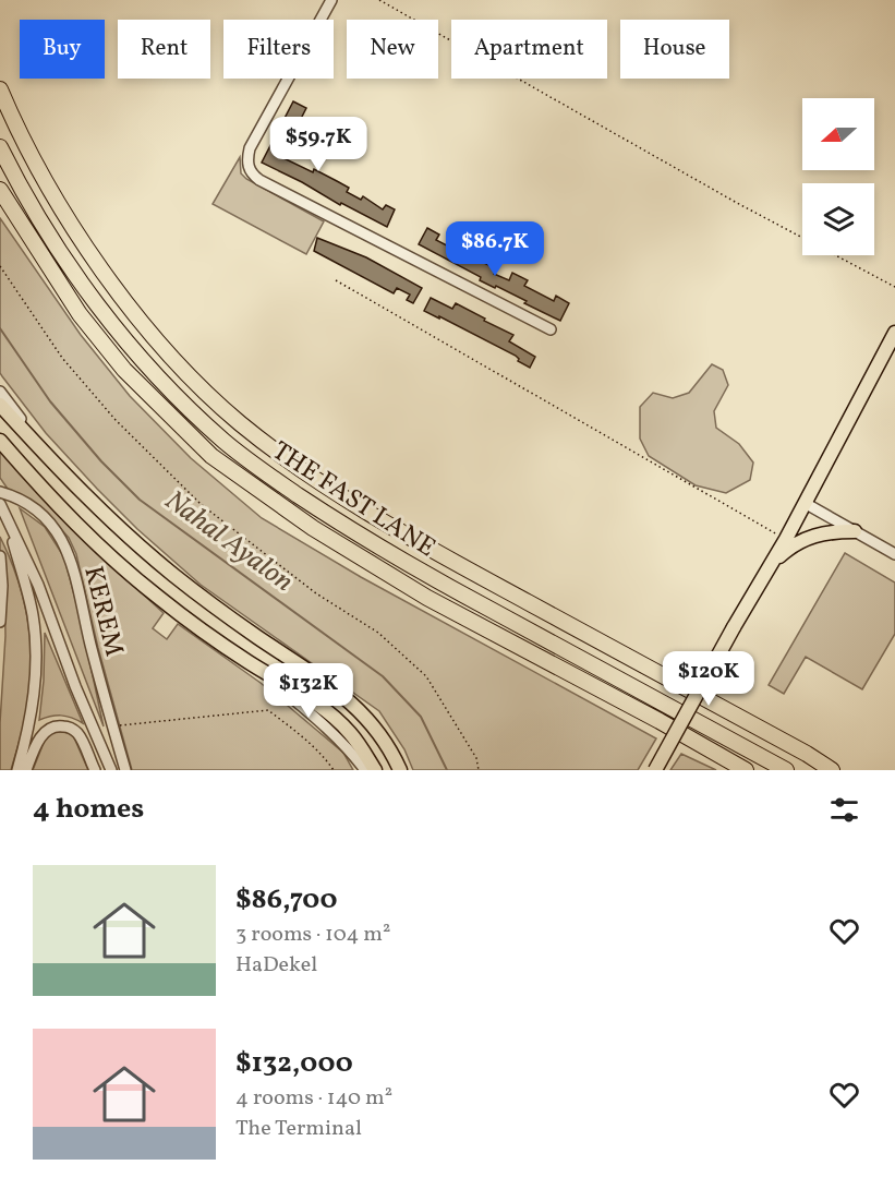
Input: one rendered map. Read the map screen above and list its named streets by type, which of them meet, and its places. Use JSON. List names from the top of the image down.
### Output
{
  "streets": {
    "highway": ["THE FAST LANE"],
    "street": ["KEREM"]
  },
  "water": ["Nahal Ayalon"],
  "north": "left",
  "page": {
    "chip": [
      "Buy",
      "Rent",
      "Filters",
      "New",
      "Apartment",
      "House"
    ],
    "price": [
      "$59.7K",
      "$86.7K",
      "$120K",
      "$132K"
    ],
    "heading": "4 homes",
    "list": [
      {
        "name": "$86,700",
        "note": "3 rooms · 104 m² · HaDekel"
      },
      {
        "name": "$132,000",
        "note": "4 rooms · 140 m² · The Terminal"
      }
    ]
  }
}
